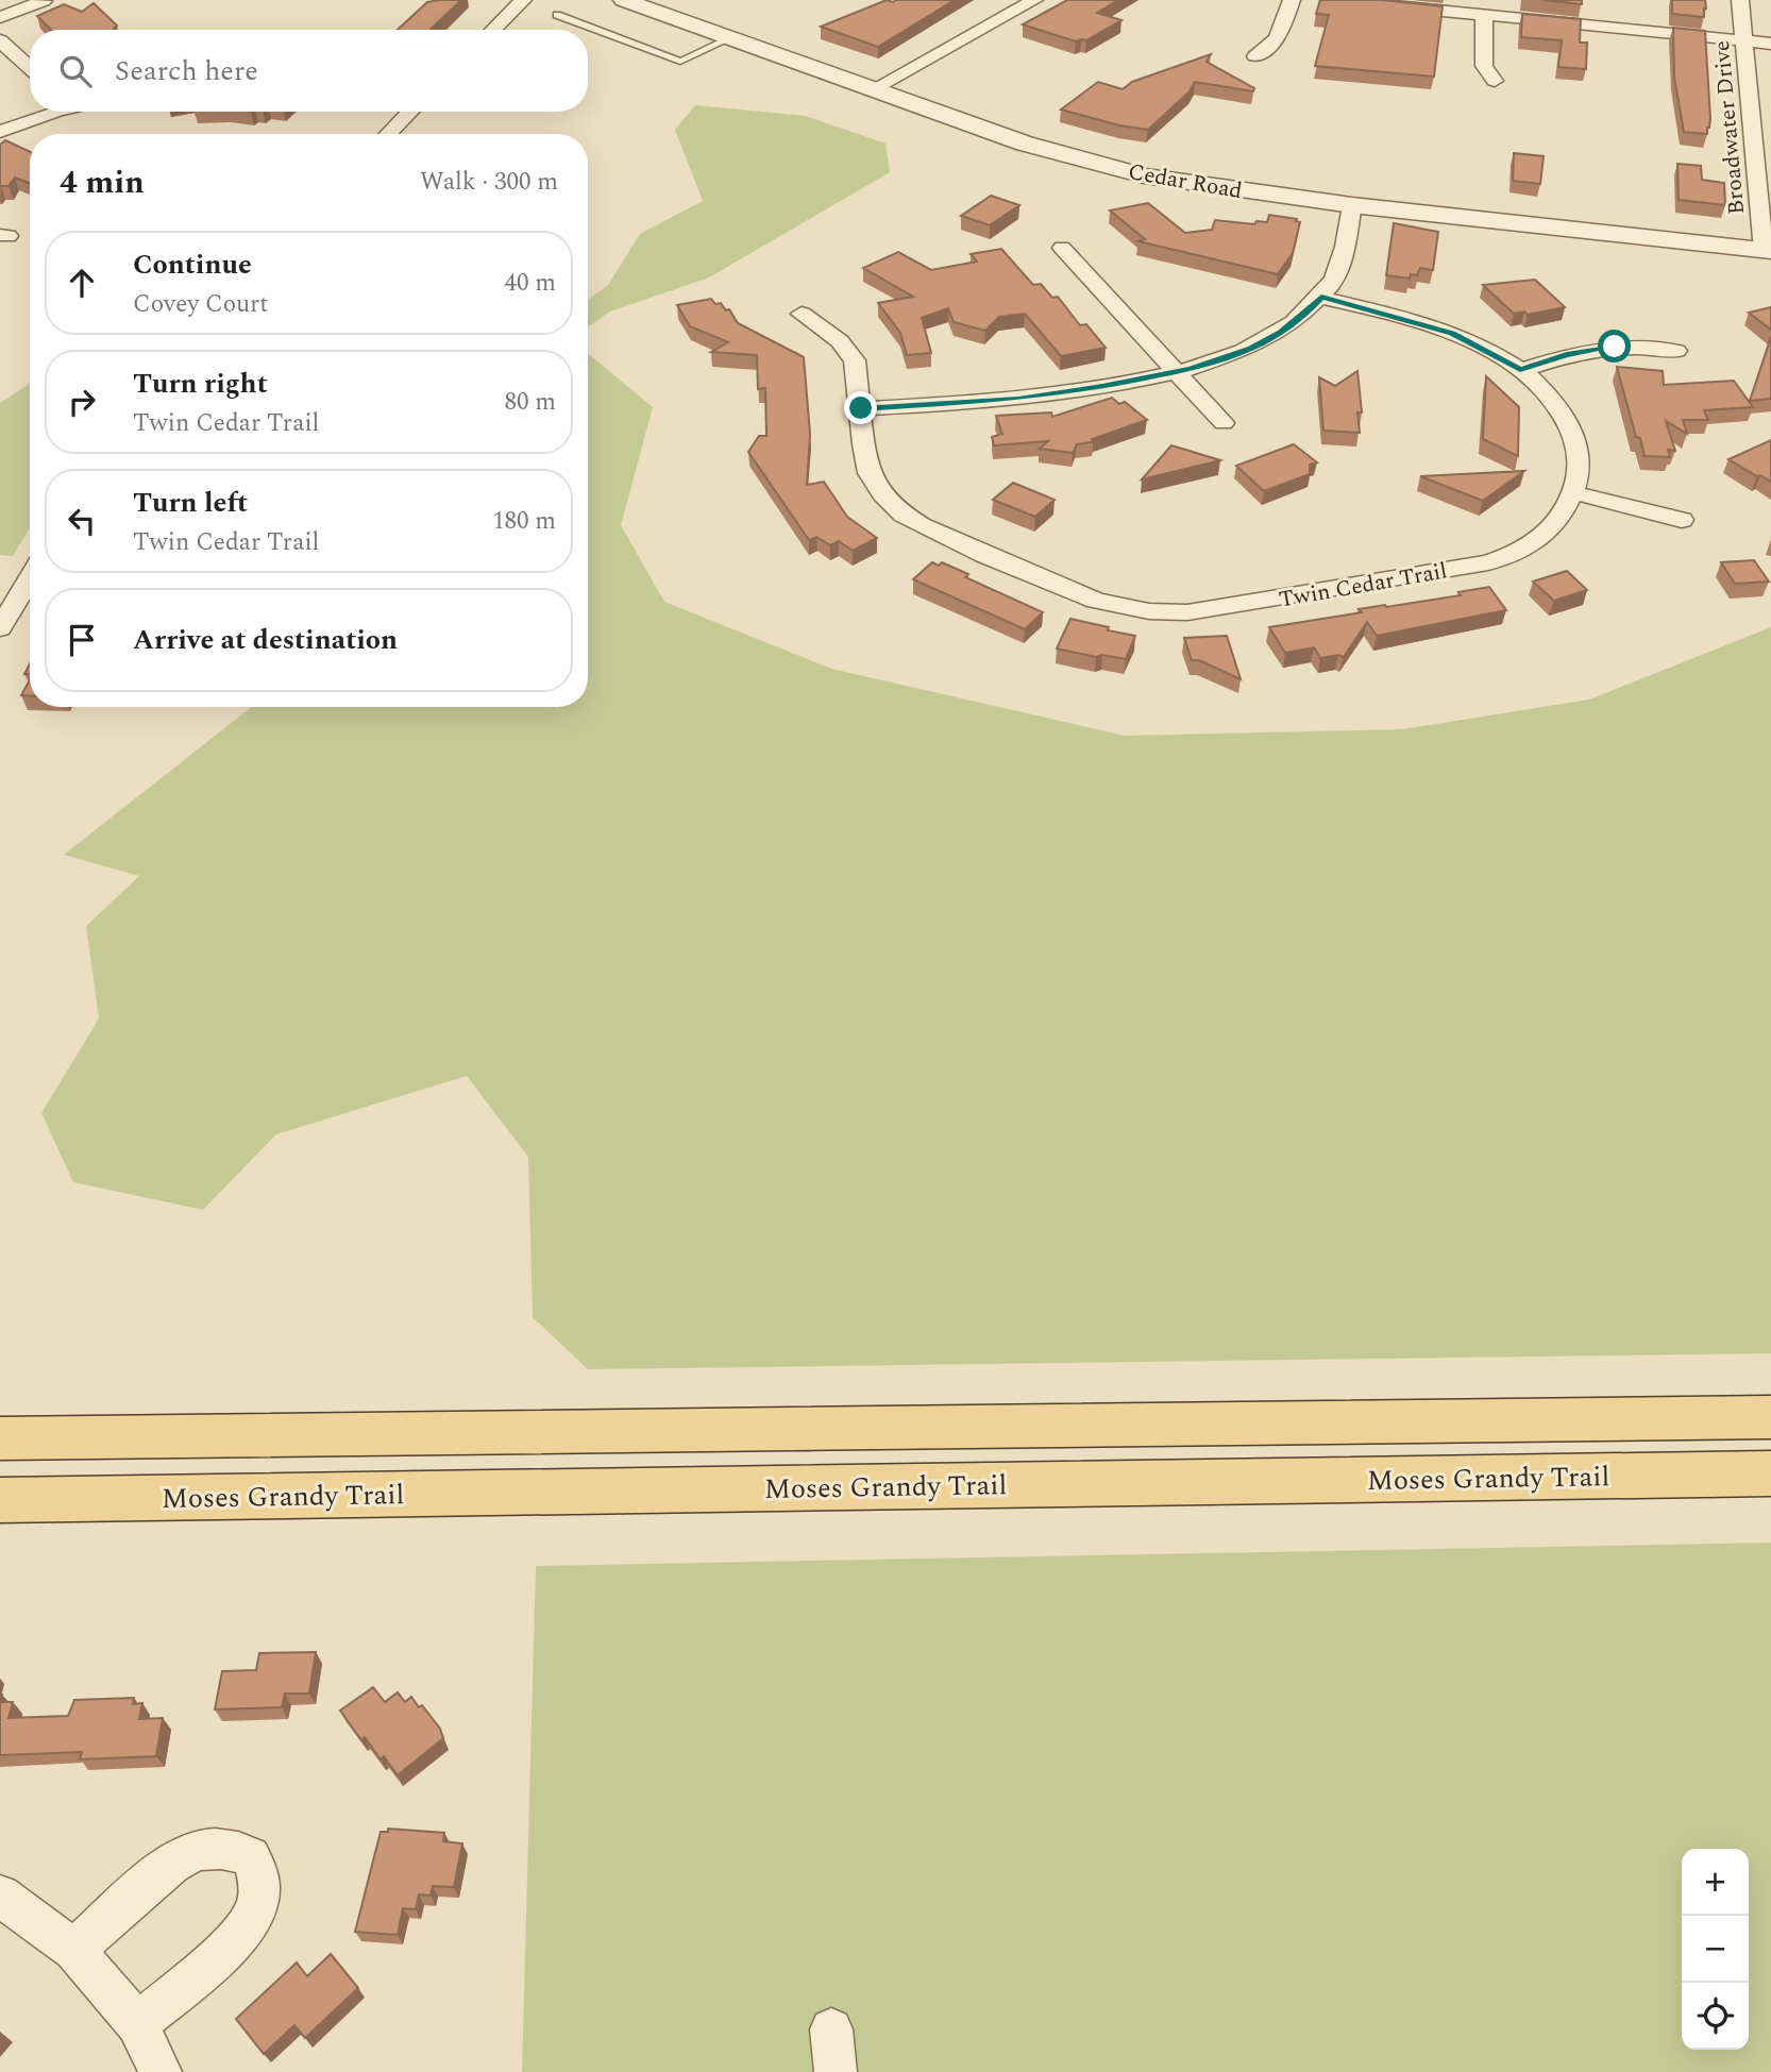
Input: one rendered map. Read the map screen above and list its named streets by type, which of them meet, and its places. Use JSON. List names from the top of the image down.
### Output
{
  "streets": {
    "main road": ["Moses Grandy Trail"],
    "street": ["Broadwater Drive", "Cedar Road", "Twin Cedar Trail"]
  },
  "crossings": [
    ["Broadwater Drive", "Cedar Road"]
  ],
  "page": {
    "search": "Search here",
    "heading": ["4 min", "Walk · 300 m"],
    "list": [
      ["Continue", "Covey Court", "40 m"],
      ["Turn right", "Twin Cedar Trail", "80 m"],
      ["Turn left", "Twin Cedar Trail", "180 m"],
      "Arrive at destination"
    ],
    "map_buttons": ["+", "−"]
  }
}
